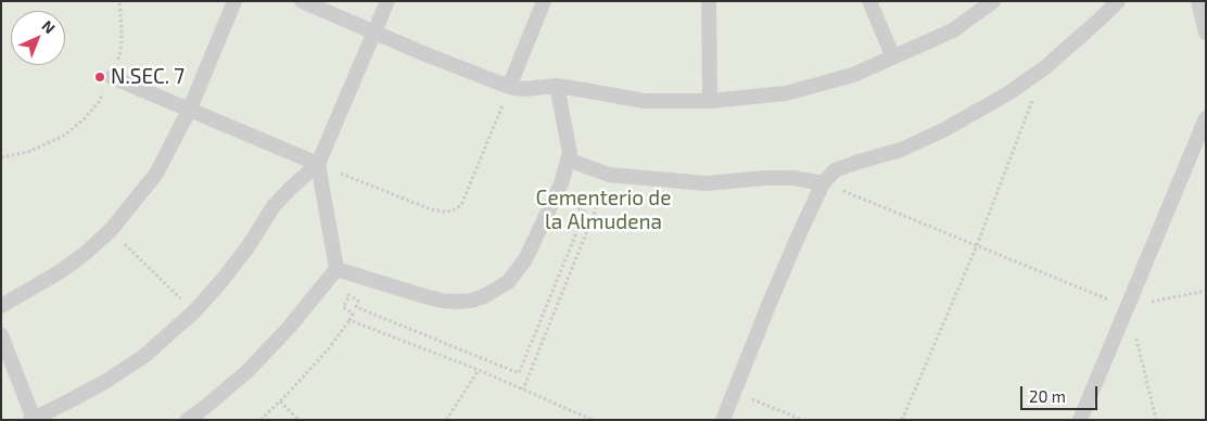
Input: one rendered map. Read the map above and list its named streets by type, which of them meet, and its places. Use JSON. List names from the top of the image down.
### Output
{
  "parks": ["Cementerio de la Almudena"],
  "places": ["N.SEC. 7"],
  "scale_bar": "20 m",
  "north": "top right"
}
